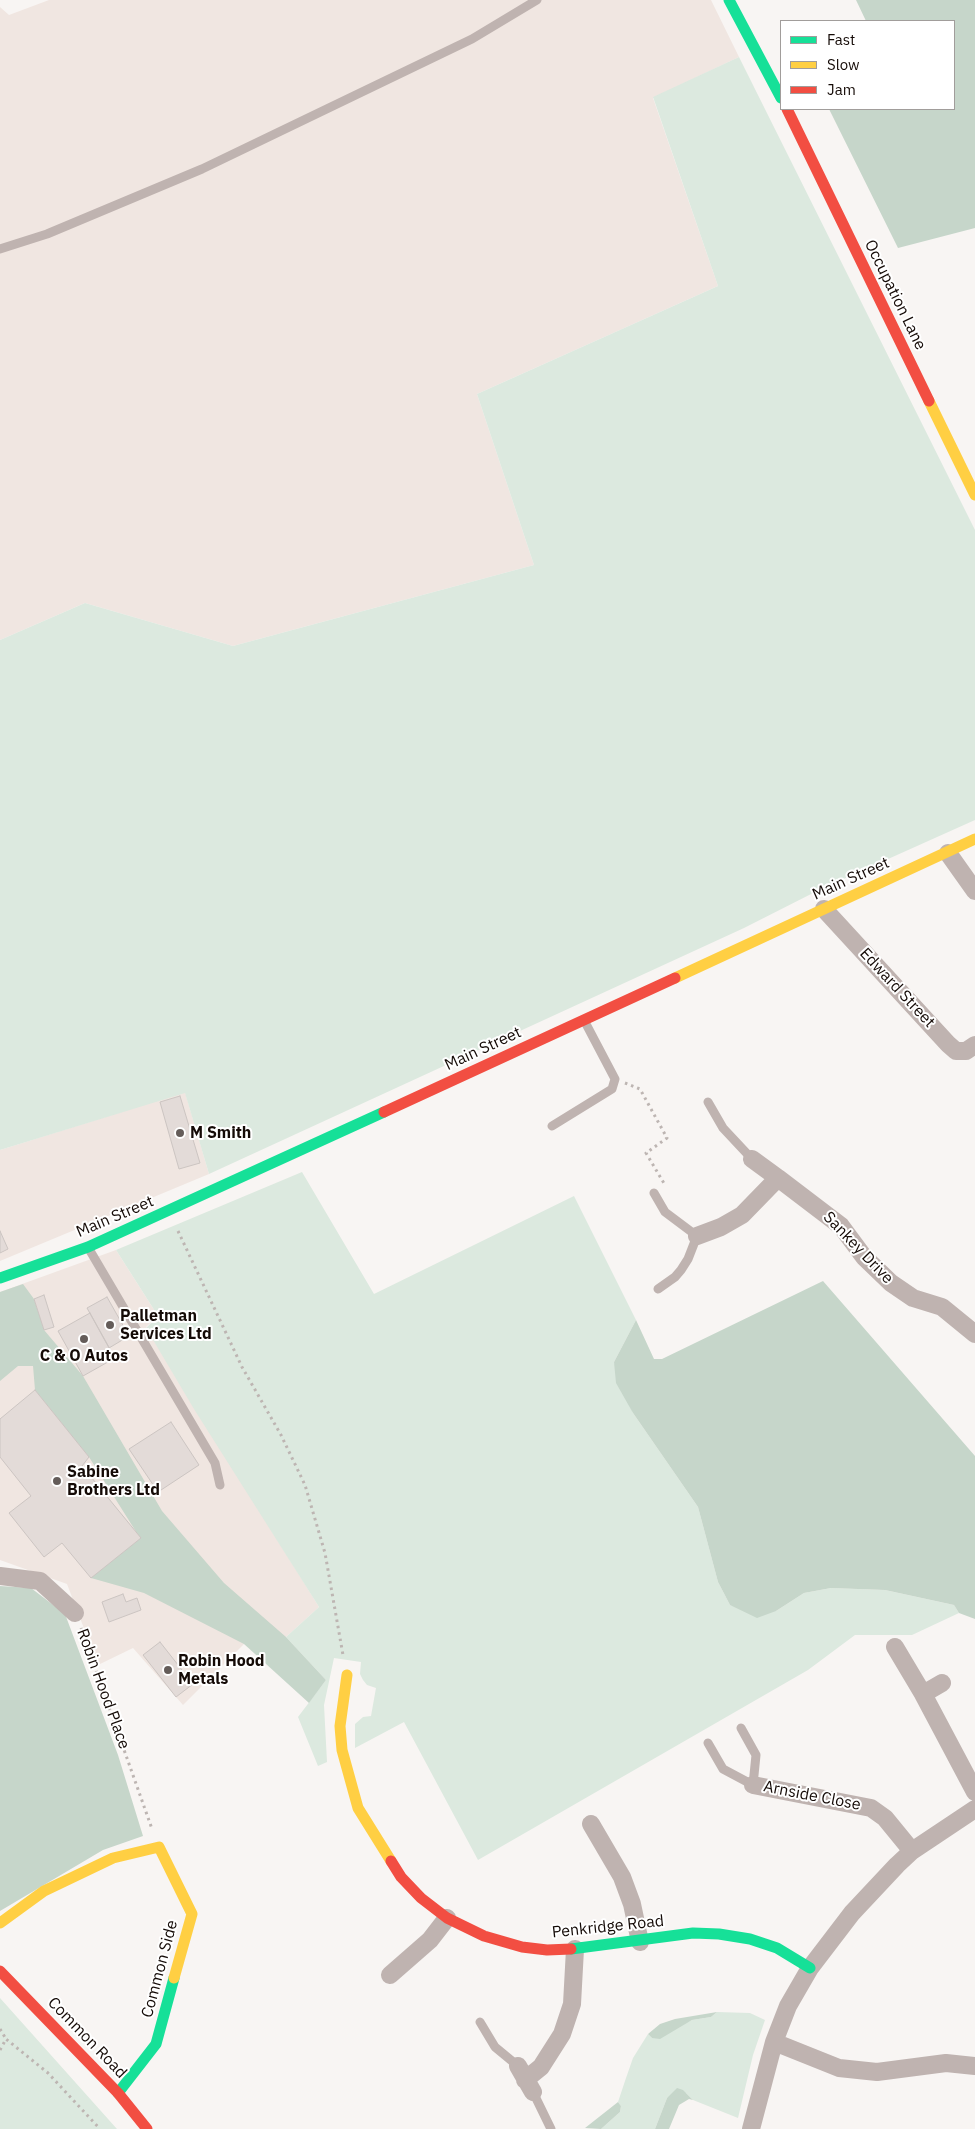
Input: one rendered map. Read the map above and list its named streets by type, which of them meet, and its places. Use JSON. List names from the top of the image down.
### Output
{
  "streets": {
    "street": [
      "Occupation Lane",
      "Main Street",
      "Edward Street",
      "Sankey Drive",
      "Robin Hood Place",
      "Arnside Close",
      "Penkridge Road",
      "Common Side",
      "Common Road"
    ]
  },
  "crossings": [
    ["Main Street", "Edward Street"],
    ["Robin Hood Place", "Common Side"],
    ["Common Side", "Common Road"]
  ],
  "places": [
    "M Smith",
    "Palletman Services Ltd",
    "C & O Autos",
    "Sabine Brothers Ltd",
    "Robin Hood Metals"
  ],
  "legend": ["Fast", "Slow", "Jam"]
}
